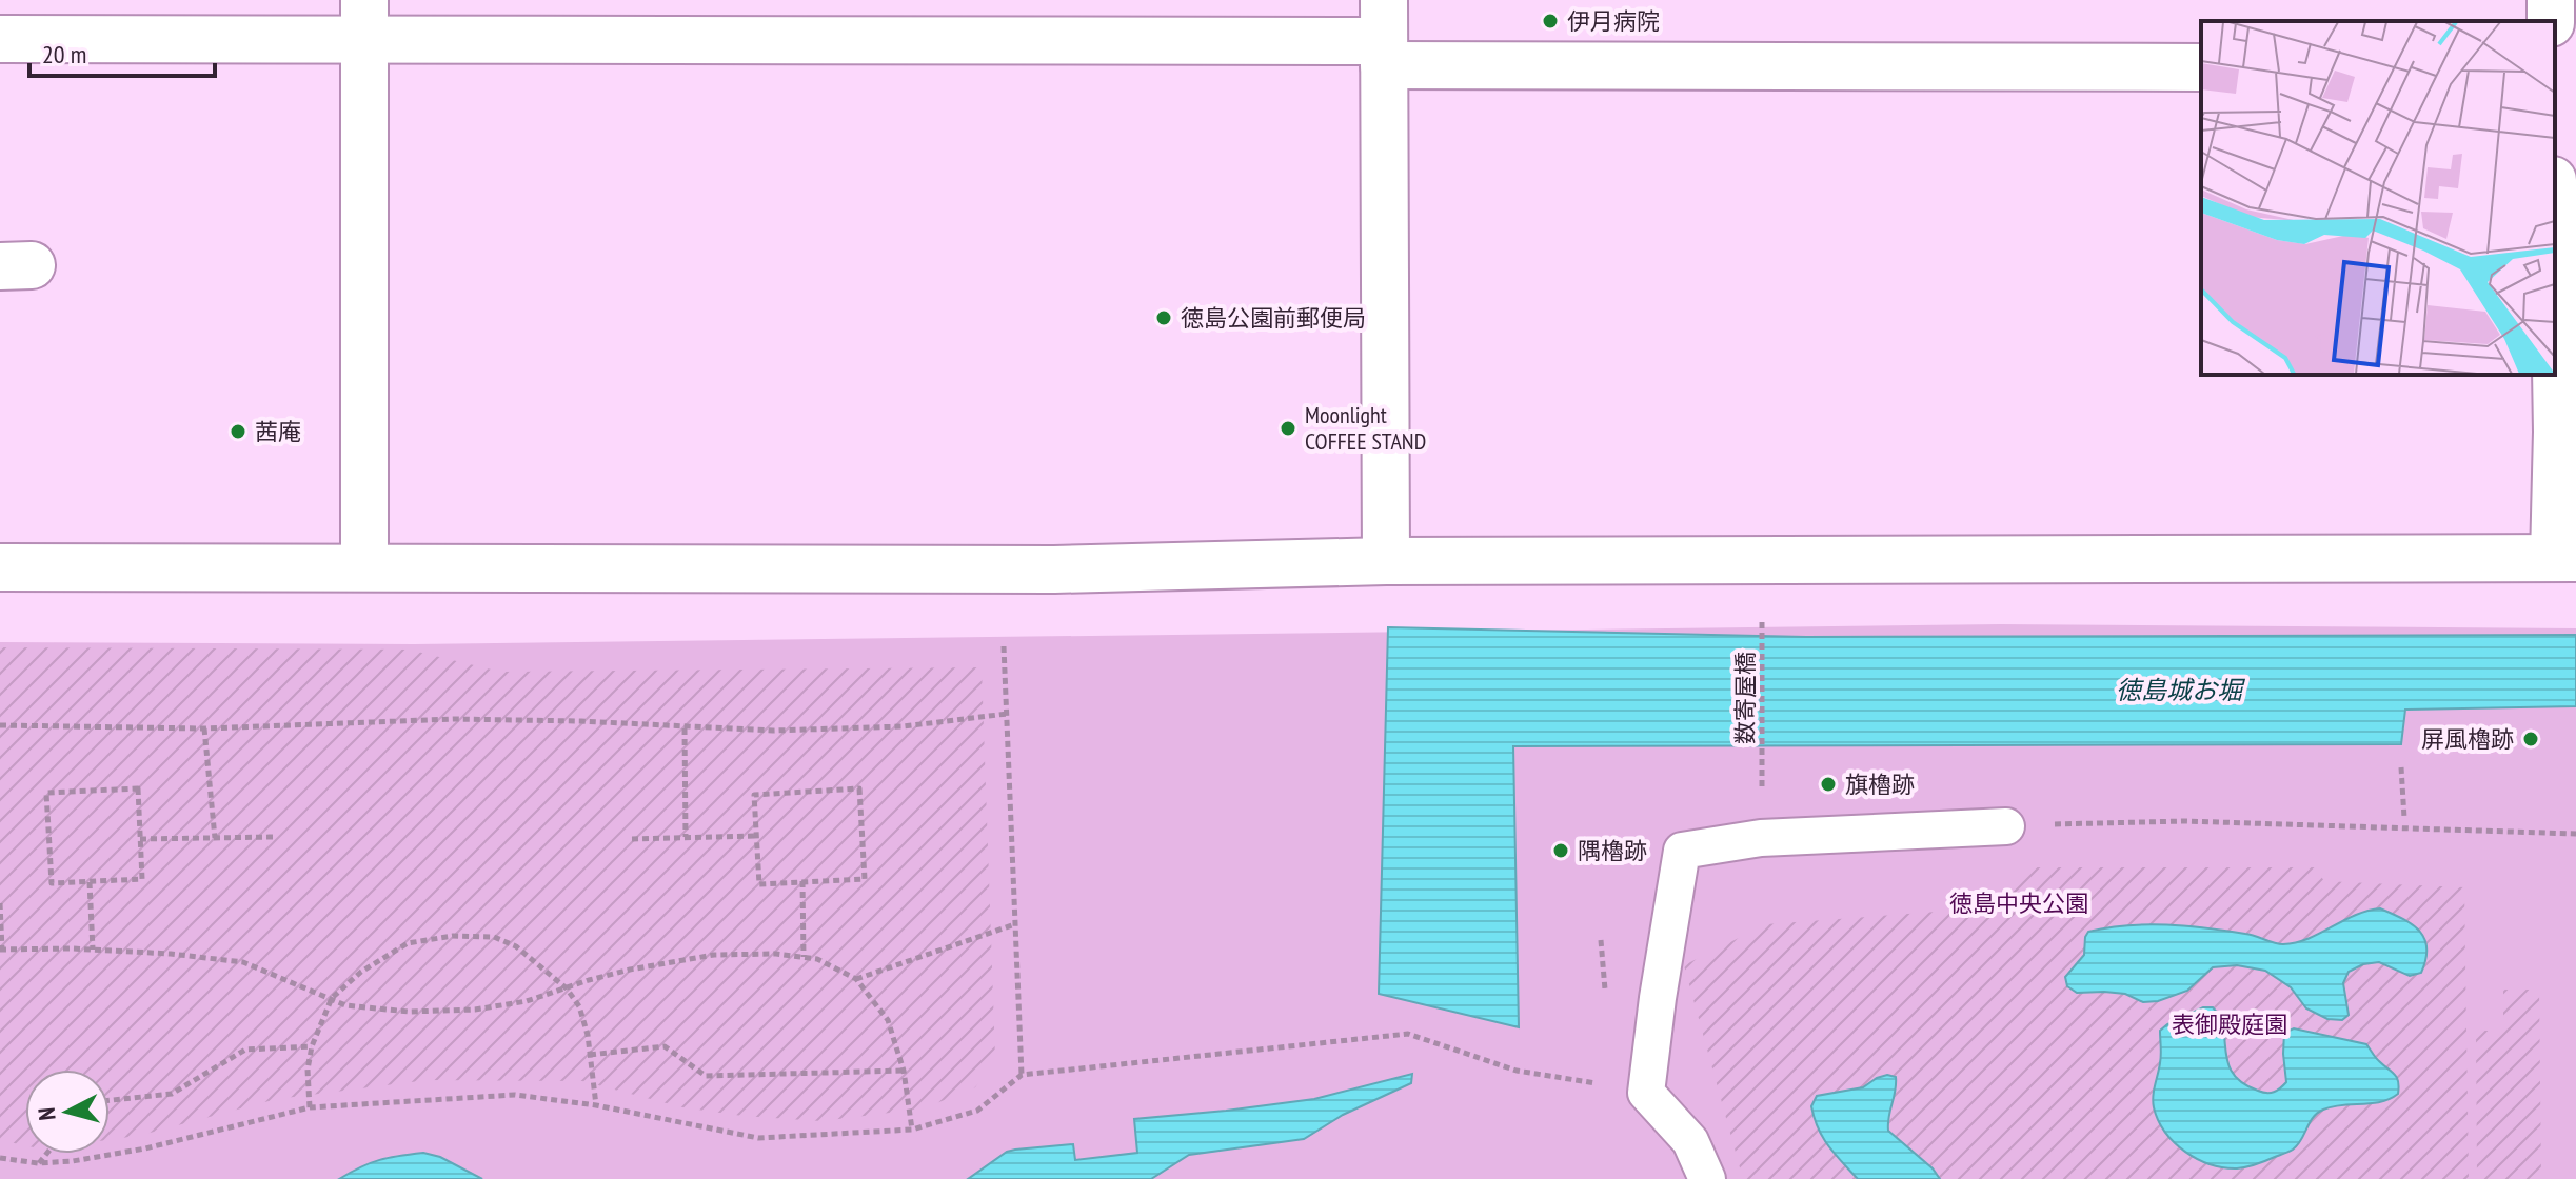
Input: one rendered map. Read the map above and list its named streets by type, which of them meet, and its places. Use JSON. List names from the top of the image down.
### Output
{
  "streets": {
    "path": ["数寄屋橋"]
  },
  "water": ["徳島城お堀"],
  "parks": ["徳島中央公園", "表御殿庭園"],
  "places": [
    "伊月病院",
    "徳島公園前郵便局",
    "Moonlight COFFEE STAND",
    "茜庵",
    "屏風櫓跡",
    "旗櫓跡",
    "隅櫓跡"
  ],
  "scale_bar": "20 m",
  "north": "left"
}
